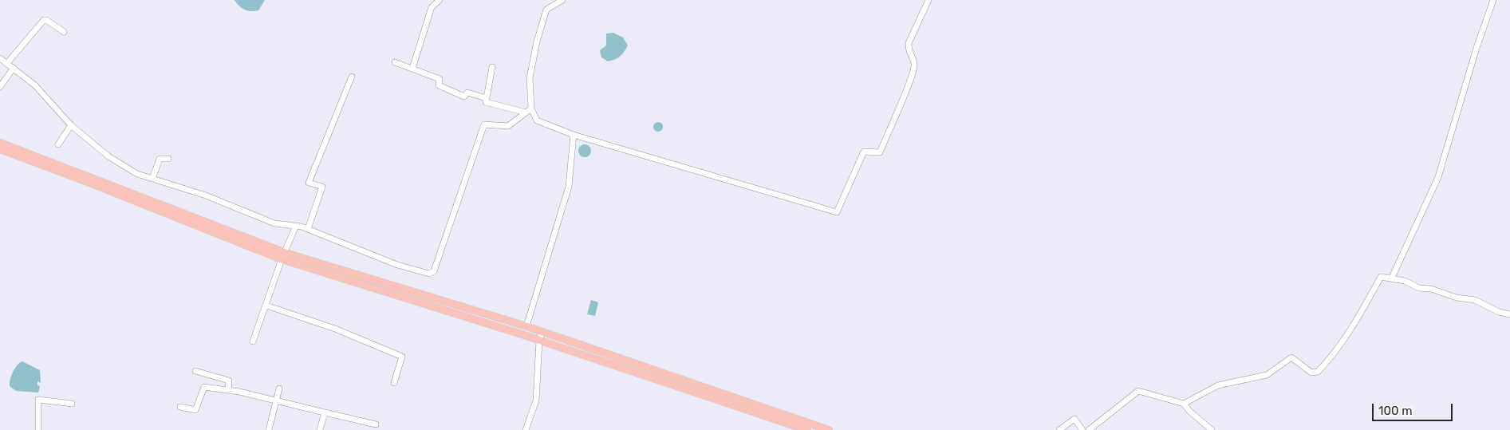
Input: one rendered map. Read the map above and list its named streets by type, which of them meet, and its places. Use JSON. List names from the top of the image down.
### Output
{
  "scale_bar": "100 m"
}
